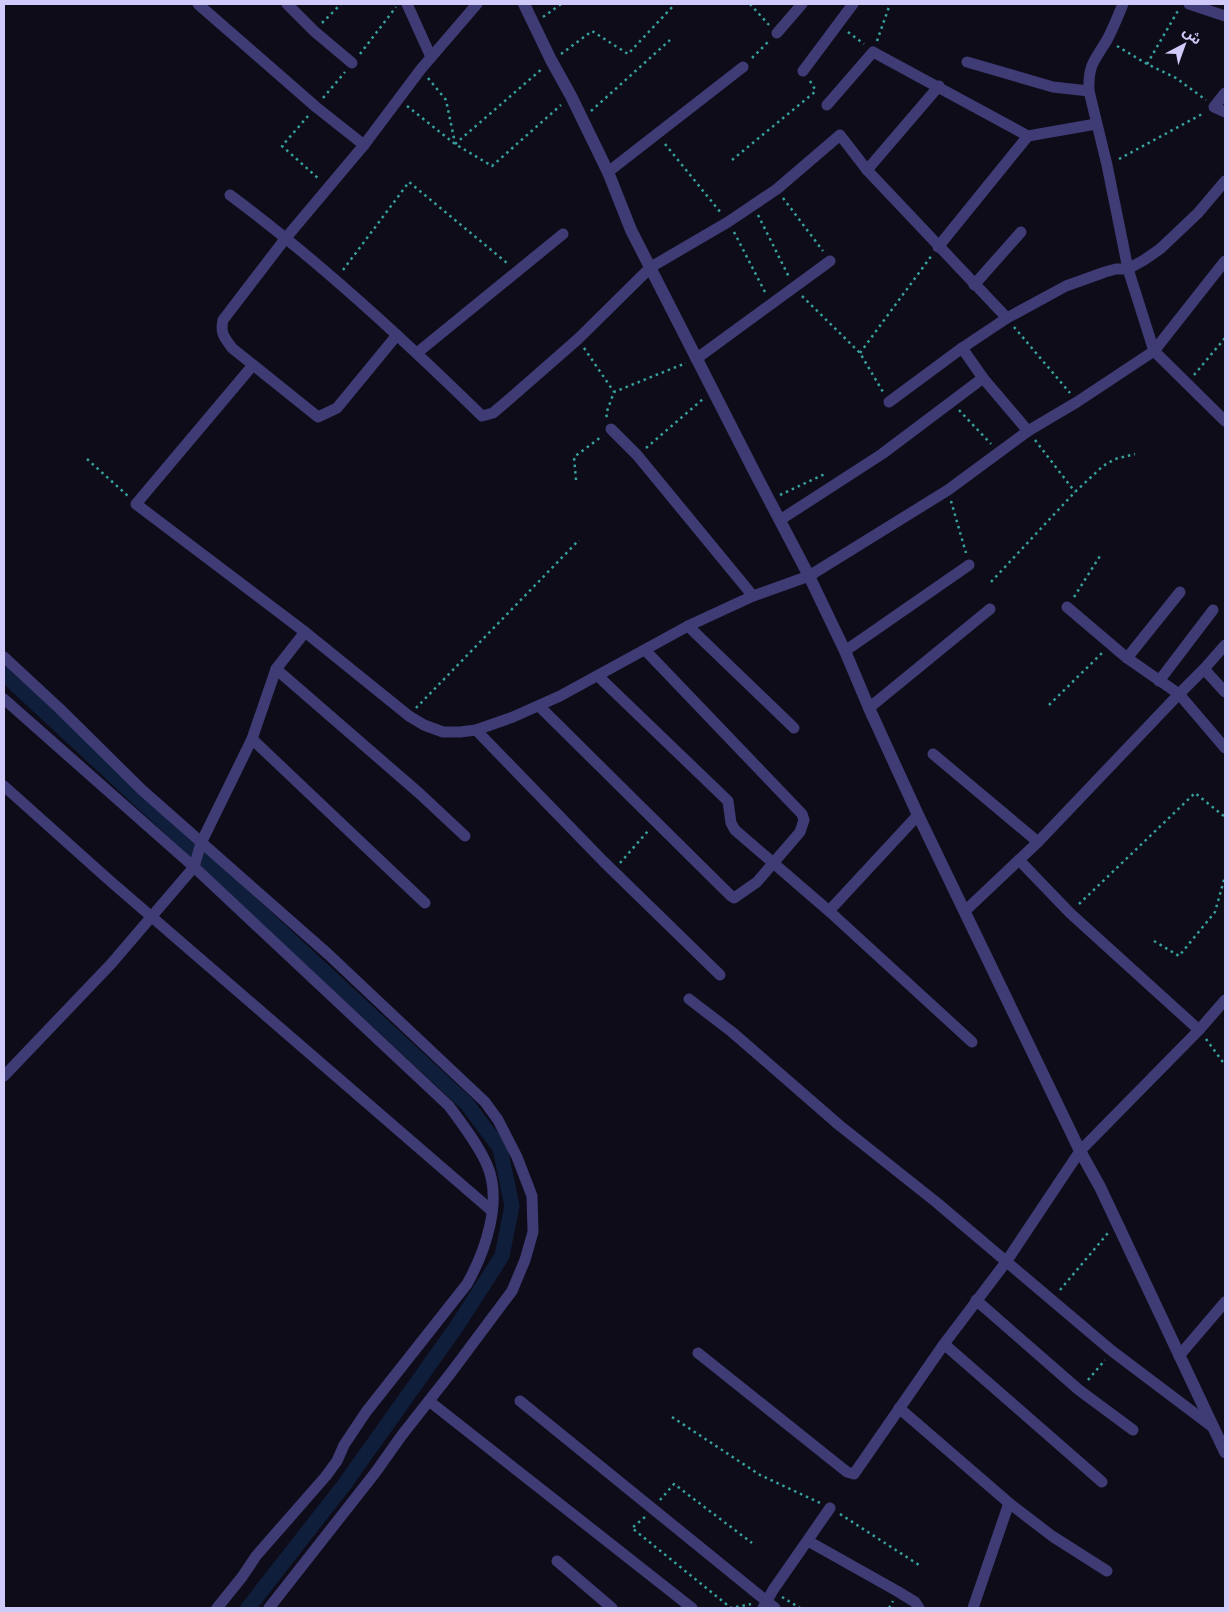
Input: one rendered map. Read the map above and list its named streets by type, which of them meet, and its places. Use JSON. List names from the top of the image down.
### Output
{
  "north": "top right"
}
